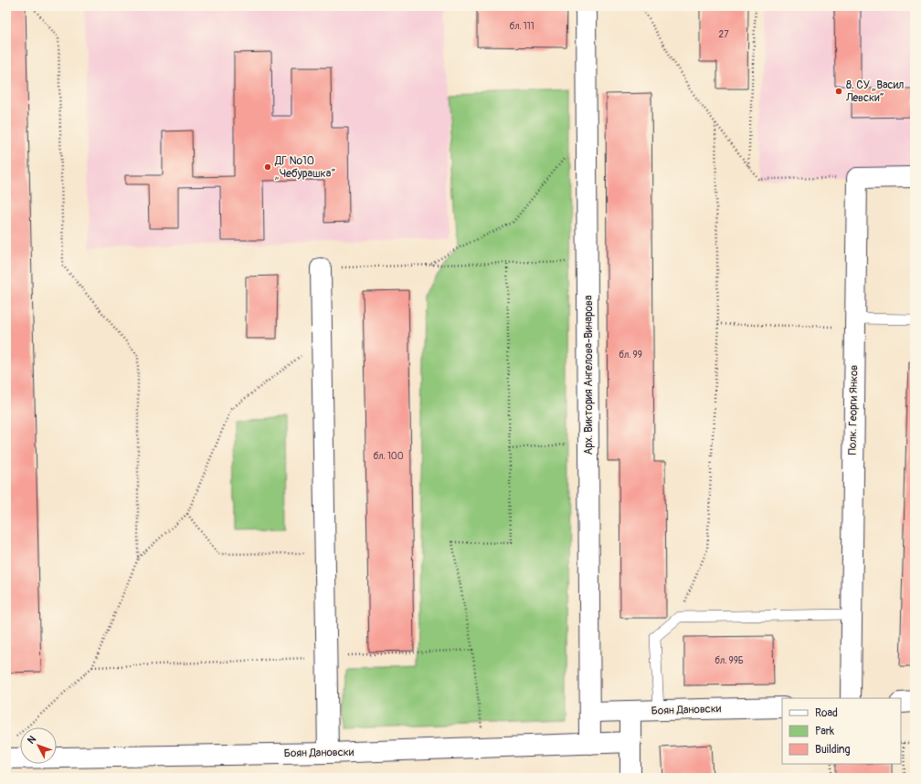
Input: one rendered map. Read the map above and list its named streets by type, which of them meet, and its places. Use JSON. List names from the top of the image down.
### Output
{
  "streets": {
    "street": ["Арх. Виктория Ангелова-Винарова", "Полк. Георги Янков", "Боян Дановски"]
  },
  "crossings": [
    ["Арх. Виктория Ангелова-Винарова", "Боян Дановски"]
  ],
  "places": ["8. СУ „Васил Левски“", "ДГ №10 „Чебурашка“"],
  "house_numbers": [
    "бл. 111",
    "27",
    "бл. 99",
    "бл. 100",
    "бл. 99Б"
  ],
  "legend": ["Road", "Park", "Building"],
  "north": "top left"
}
